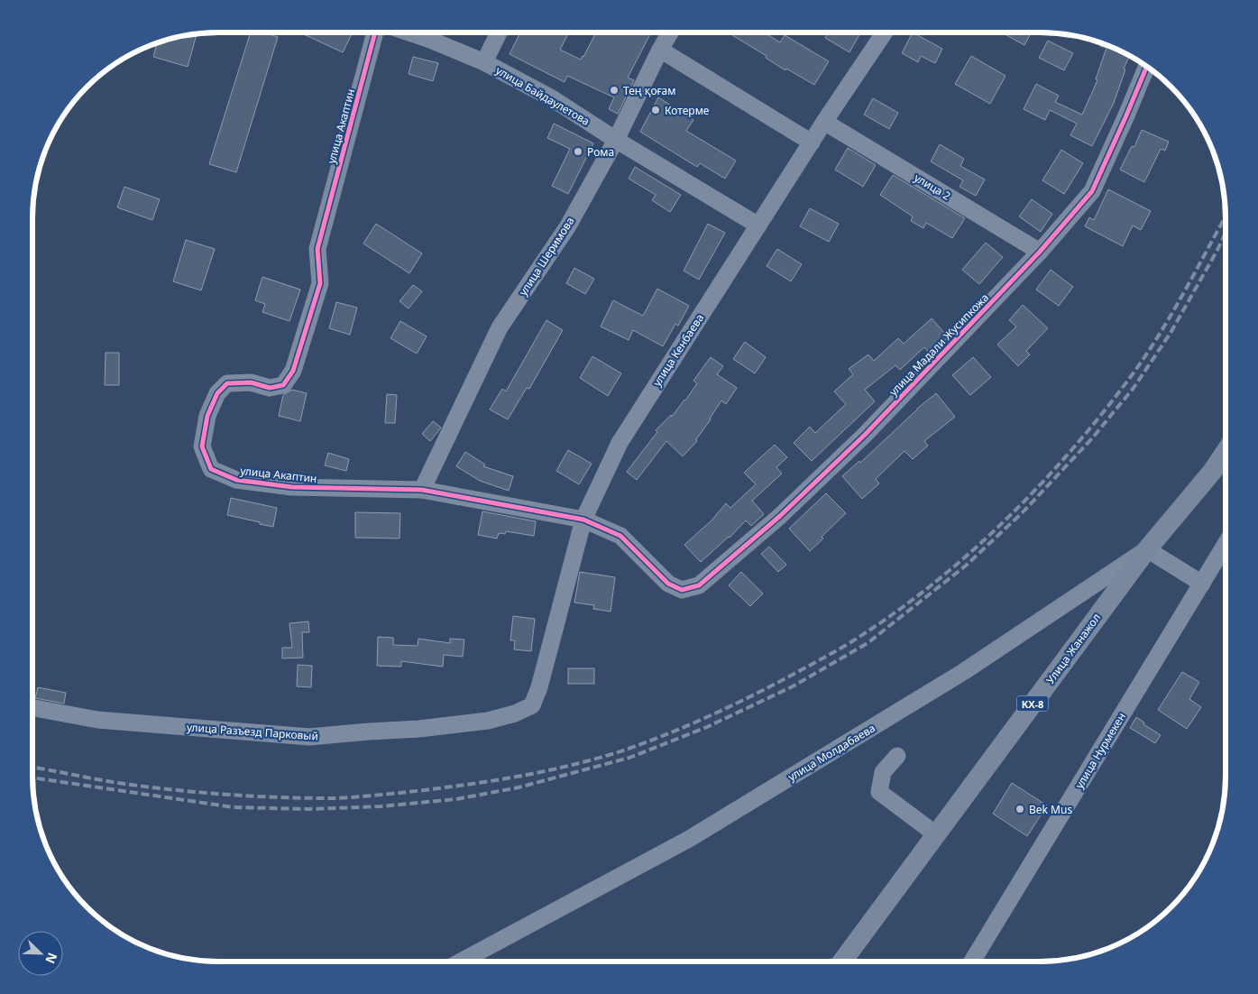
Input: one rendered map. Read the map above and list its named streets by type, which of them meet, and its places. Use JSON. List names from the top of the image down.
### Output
{
  "streets": {
    "main road": ["Улица Жанажол", "КХ-8"],
    "street": [
      "улица Байдаулетова",
      "улица Акаптин",
      "улица 2",
      "улица Шеримова",
      "улица Мадали Жусипкожа",
      "улица Кенбаева",
      "улица Разъезд Парковый",
      "улица Нурмекен",
      "улица Молдабаева"
    ]
  },
  "crossings": [
    ["улица Байдаулетова", "улица Шеримова"],
    ["улица Байдаулетова", "улица Кенбаева"],
    ["улица Акаптин", "улица Шеримова"],
    ["улица Акаптин", "улица Мадали Жусипкожа"],
    ["улица Акаптин", "улица Кенбаева"],
    ["улица 2", "улица Мадали Жусипкожа"],
    ["улица 2", "улица Кенбаева"],
    ["улица Кенбаева", "улица Разъезд Парковый"],
    ["Улица Жанажол", "улица Молдабаева"]
  ],
  "places": [
    "Тең қоғам",
    "Котерме",
    "Рома",
    "Bek Mus"
  ],
  "north": "bottom right"
}
